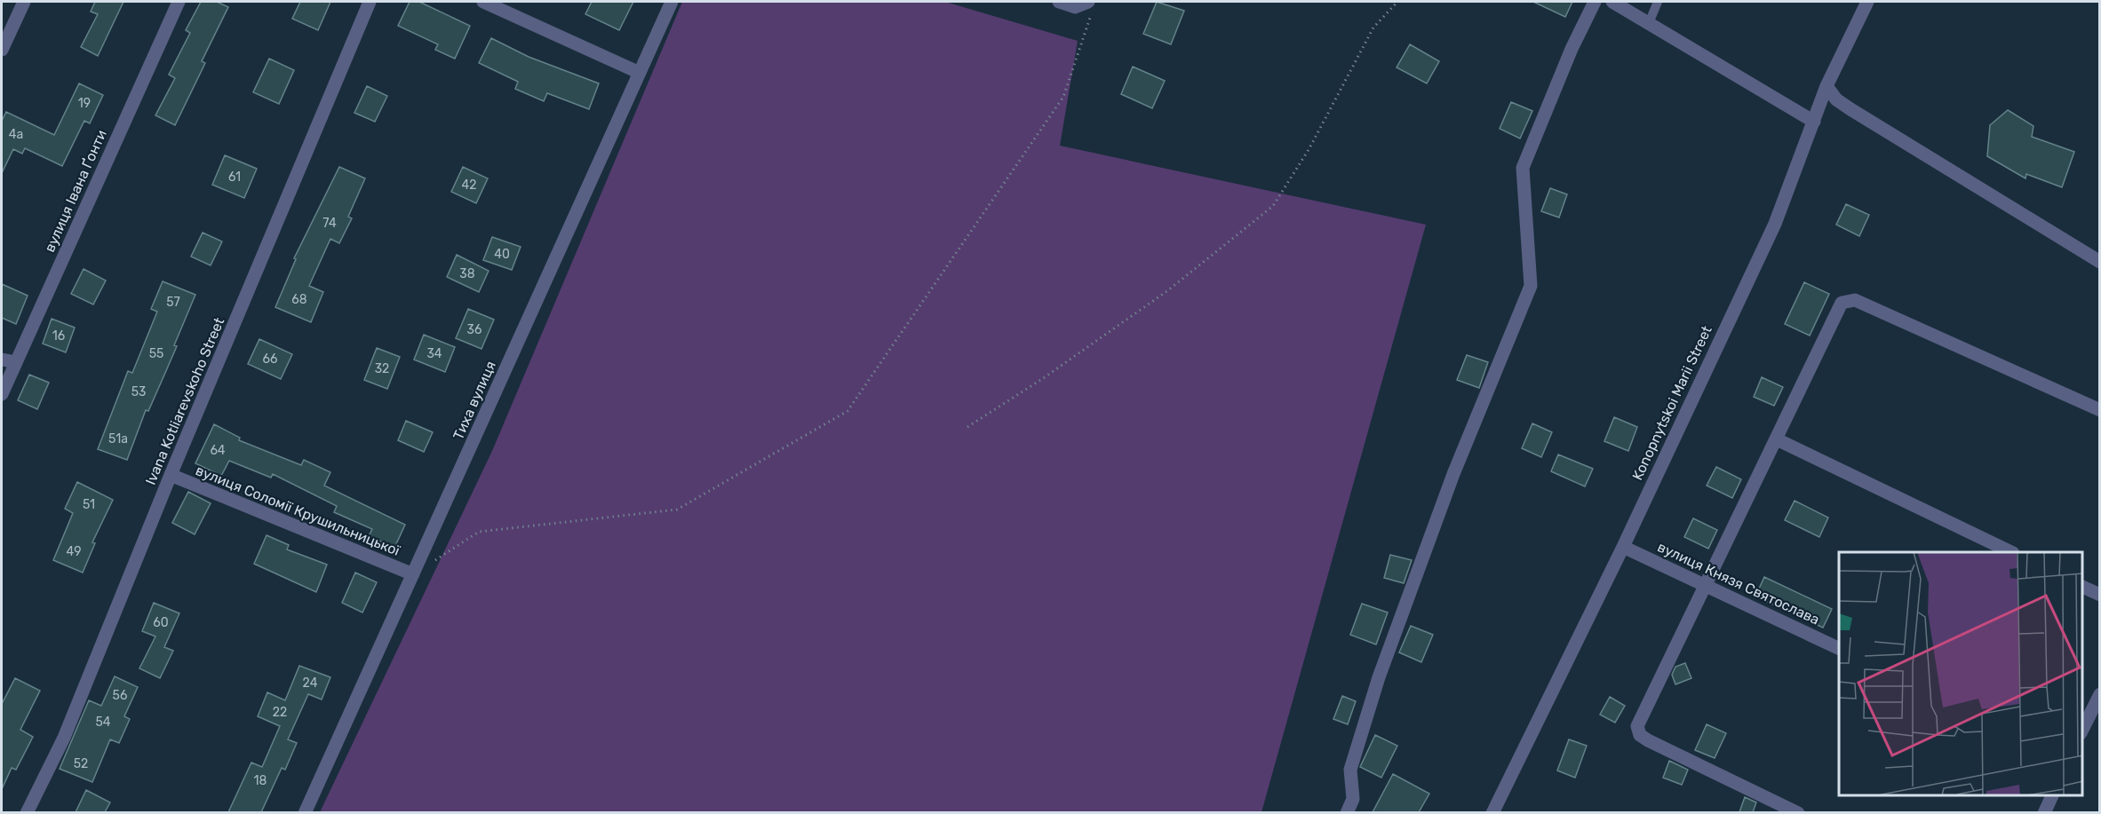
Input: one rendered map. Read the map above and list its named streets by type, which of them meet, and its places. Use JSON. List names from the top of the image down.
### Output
{
  "streets": {
    "street": [
      "вулиця Івана Ґонти",
      "Тиха вулиця",
      "Ivana Kotliarevskoho Street",
      "Konopnytskoi Marii Street",
      "вулиця Соломії Крушильницької",
      "вулиця Князя Святослава"
    ]
  },
  "crossings": [
    ["Тиха вулиця", "вулиця Соломії Крушильницької"],
    ["Ivana Kotliarevskoho Street", "вулиця Соломії Крушильницької"],
    ["Konopnytskoi Marii Street", "вулиця Князя Святослава"]
  ],
  "house_numbers": [
    "19",
    "4а",
    "61",
    "42",
    "74",
    "40",
    "38",
    "68",
    "57",
    "36",
    "16",
    "55",
    "34",
    "66",
    "32",
    "53",
    "51а",
    "64",
    "51",
    "49",
    "60",
    "24",
    "56",
    "22",
    "54",
    "52",
    "18"
  ]
}
